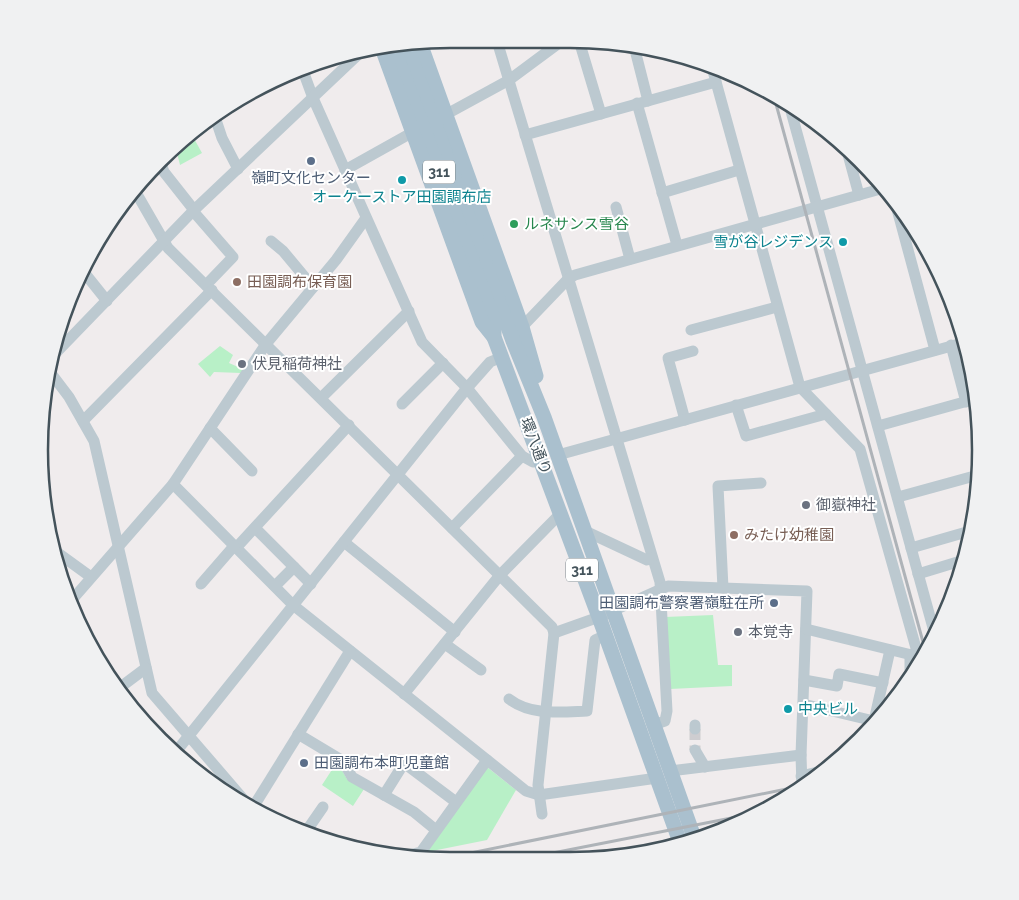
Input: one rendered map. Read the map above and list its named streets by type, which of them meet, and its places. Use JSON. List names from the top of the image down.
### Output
{
  "streets": {
    "main road": ["311", "環八通り"]
  },
  "crossings": [
    ["311", "環八通り"]
  ],
  "places": [
    "嶺町文化センター",
    "オーケーストア田園調布店",
    "ルネサンス雪谷",
    "雪が谷レジデンス",
    "田園調布保育園",
    "伏見稲荷神社",
    "御嶽神社",
    "みたけ幼稚園",
    "田園調布警察署嶺駐在所",
    "本覚寺",
    "中央ビル",
    "田園調布本町児童館"
  ]
}
